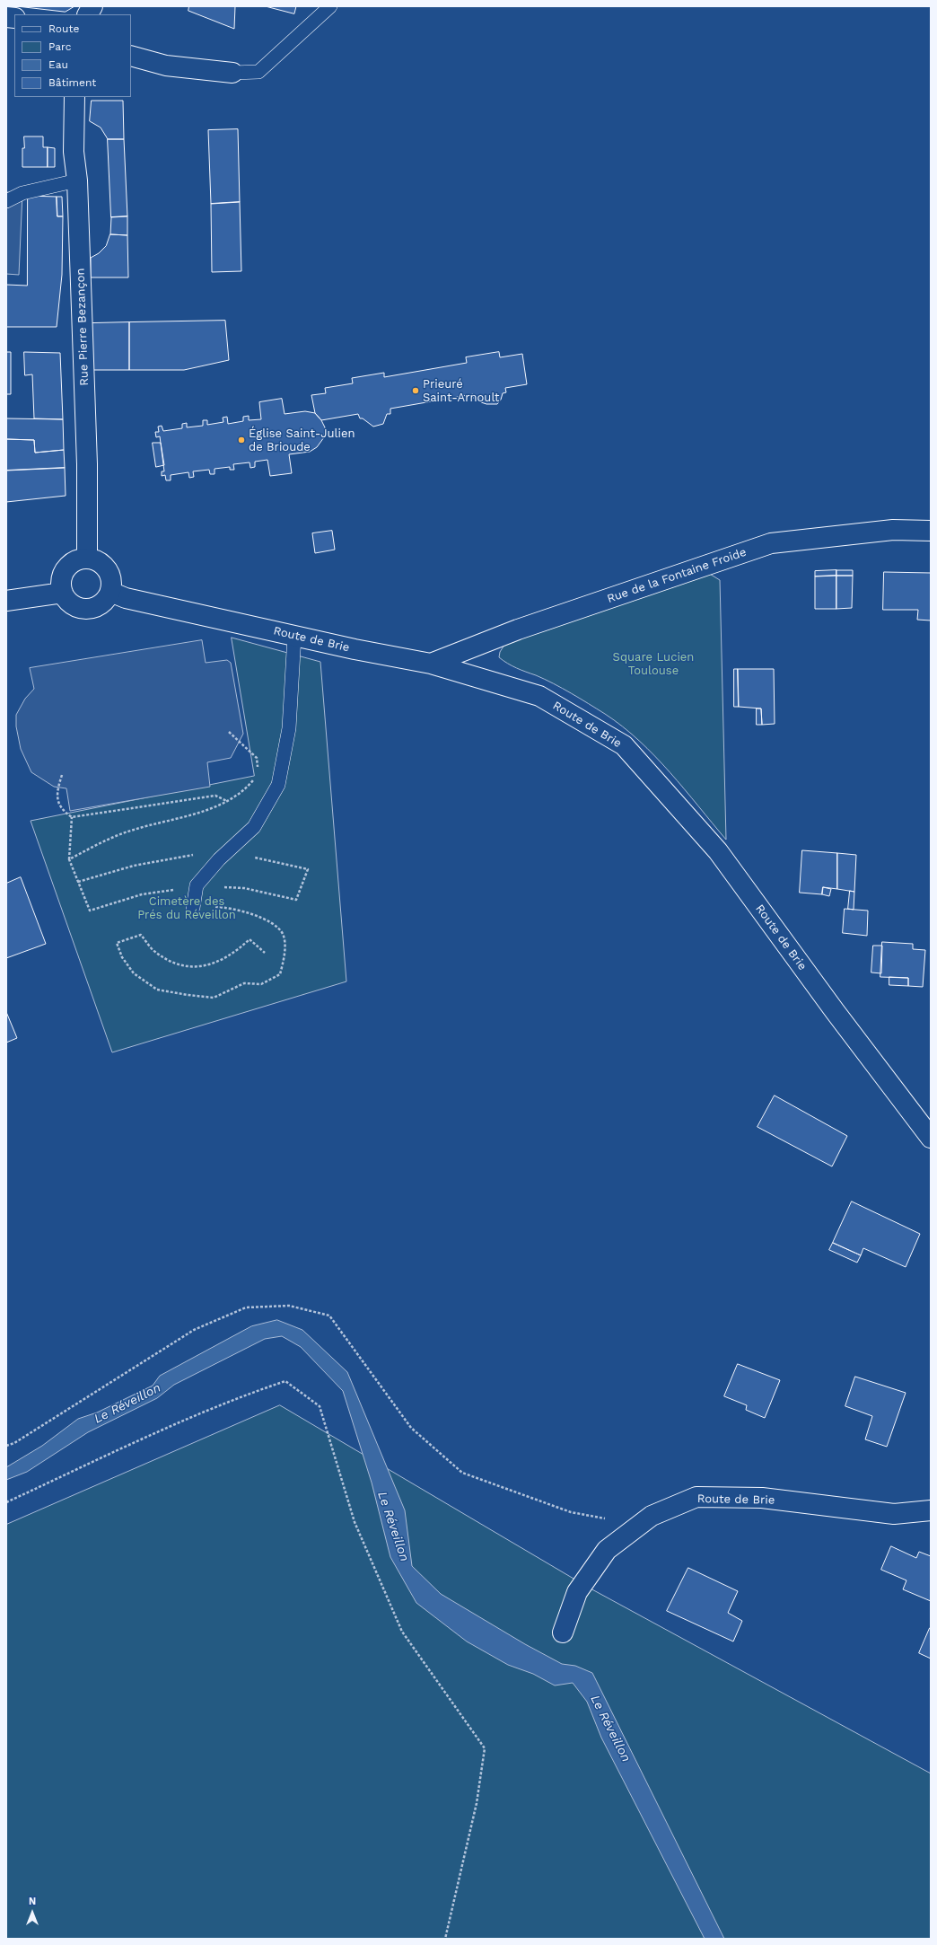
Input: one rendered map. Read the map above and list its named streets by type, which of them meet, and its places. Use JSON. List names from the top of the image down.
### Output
{
  "streets": {
    "street": ["Rue Pierre Bezançon", "Rue de la Fontaine Froide", "Route de Brie"]
  },
  "crossings": [
    ["Rue Pierre Bezançon", "Route de Brie"],
    ["Rue de la Fontaine Froide", "Route de Brie"]
  ],
  "water": ["Le Réveillon"],
  "parks": ["Square Lucien Toulouse", "Cimetère des Prés du Réveillon"],
  "places": ["Prieuré Saint-Arnoult", "Église Saint-Julien de Brioude"],
  "legend": [
    "Route",
    "Parc",
    "Eau",
    "Bâtiment"
  ],
  "north": "top"
}
